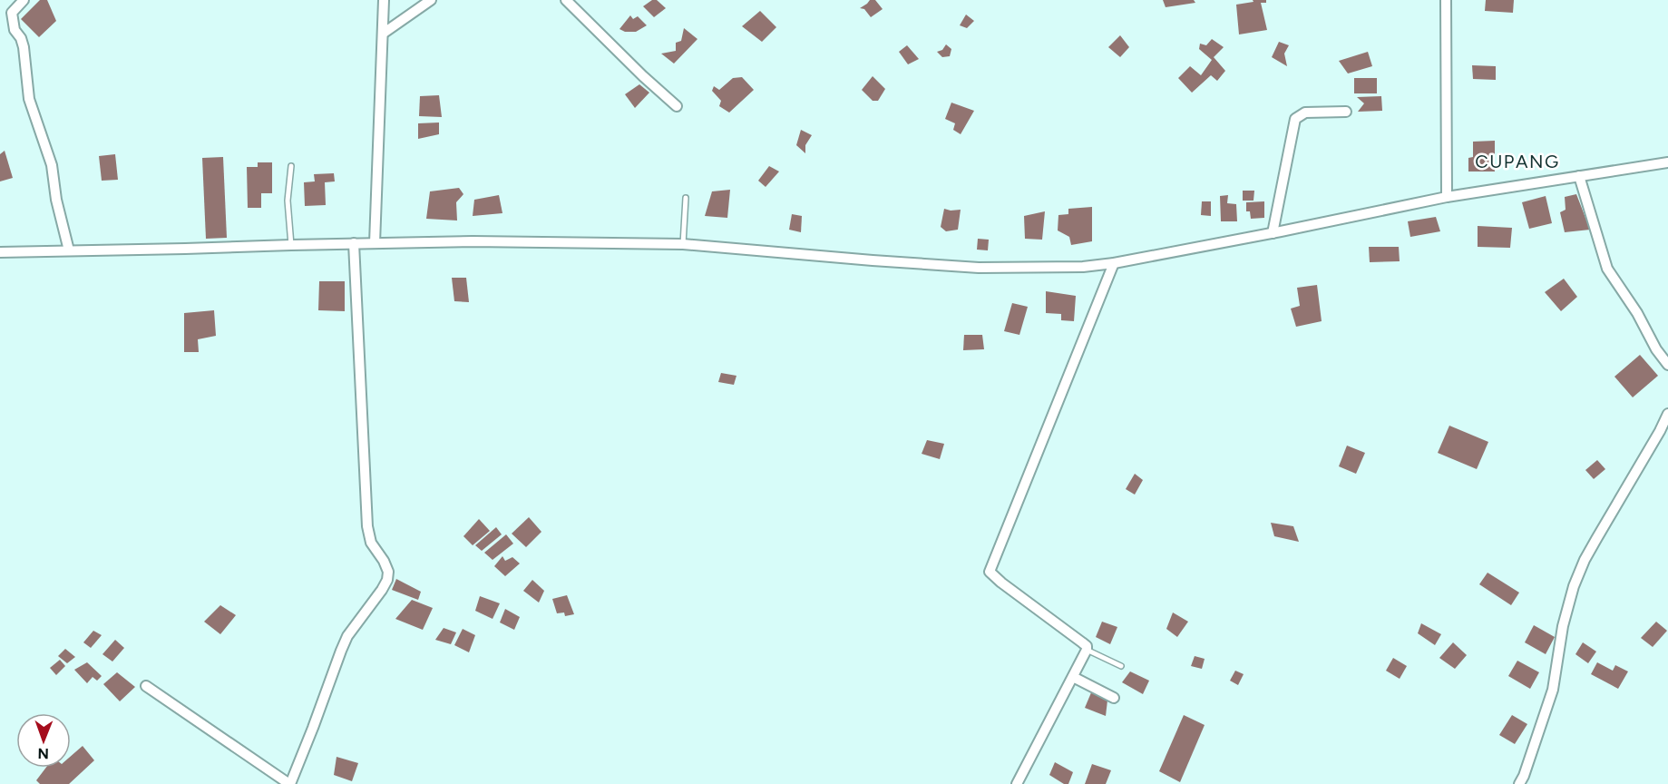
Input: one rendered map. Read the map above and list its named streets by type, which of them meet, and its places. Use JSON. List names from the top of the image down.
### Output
{
  "districts": ["CUPANG"],
  "north": "bottom"
}
